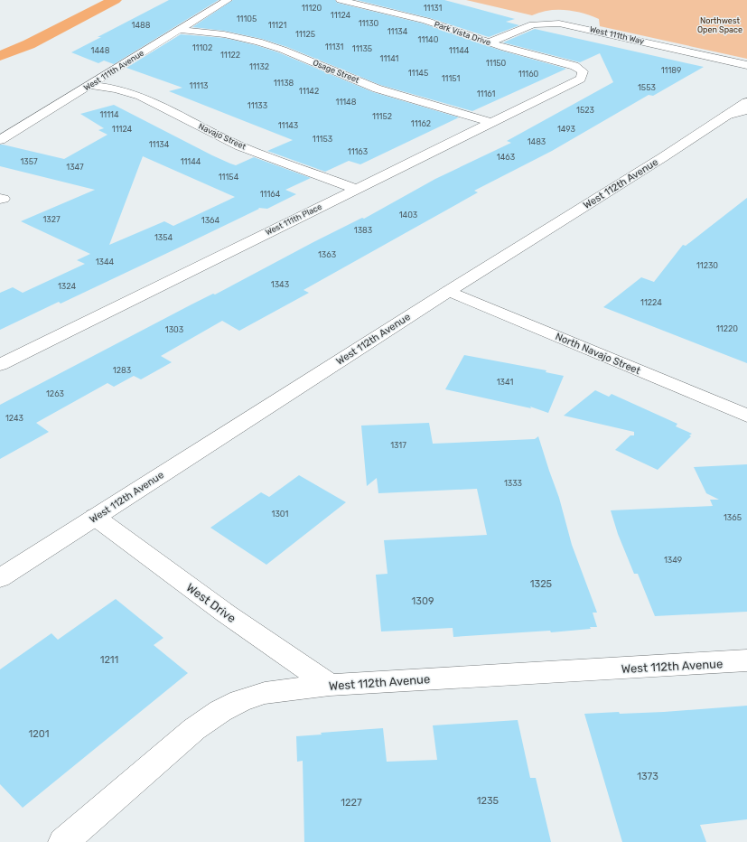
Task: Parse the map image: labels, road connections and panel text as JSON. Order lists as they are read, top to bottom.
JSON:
{
  "streets": {
    "street": [
      "Park Vista Drive",
      "West 111th Way",
      "West 111th Avenue",
      "Osage Street",
      "Navajo Street",
      "West 112th Avenue",
      "West 111th Place",
      "North Navajo Street",
      "West Drive"
    ]
  },
  "crossings": [
    ["Park Vista Drive", "West 111th Way"],
    ["Park Vista Drive", "West 111th Place"],
    ["West 111th Avenue", "Osage Street"],
    ["West 111th Avenue", "Navajo Street"],
    ["Osage Street", "West 111th Place"],
    ["Navajo Street", "West 111th Place"],
    ["West 112th Avenue", "North Navajo Street"],
    ["West 112th Avenue", "West Drive"]
  ],
  "parks": ["Northwest Open Space"],
  "house_numbers": [
    "11120",
    "11131",
    "11124",
    "11105",
    "11130",
    "1488",
    "11121",
    "11134",
    "11125",
    "11140",
    "11131",
    "11102",
    "11135",
    "1448",
    "11144",
    "11122",
    "11141",
    "11150",
    "11132",
    "11189",
    "11145",
    "11160",
    "11151",
    "11138",
    "11113",
    "1553",
    "11142",
    "11161",
    "11148",
    "11133",
    "1523",
    "11114",
    "11152",
    "11162",
    "11143",
    "11124",
    "1493",
    "11153",
    "1483",
    "11134",
    "11163",
    "1463",
    "1357",
    "11144",
    "1347",
    "11154",
    "11164",
    "1403",
    "1327",
    "1364",
    "1383",
    "1354",
    "1363",
    "1344",
    "11230",
    "1343",
    "1324",
    "11224",
    "11220",
    "1303",
    "1283",
    "1341",
    "1263",
    "1243",
    "1317",
    "1333",
    "1301",
    "1365",
    "1349",
    "1325",
    "1309",
    "1211",
    "1201",
    "1373",
    "1235",
    "1227"
  ]
}
